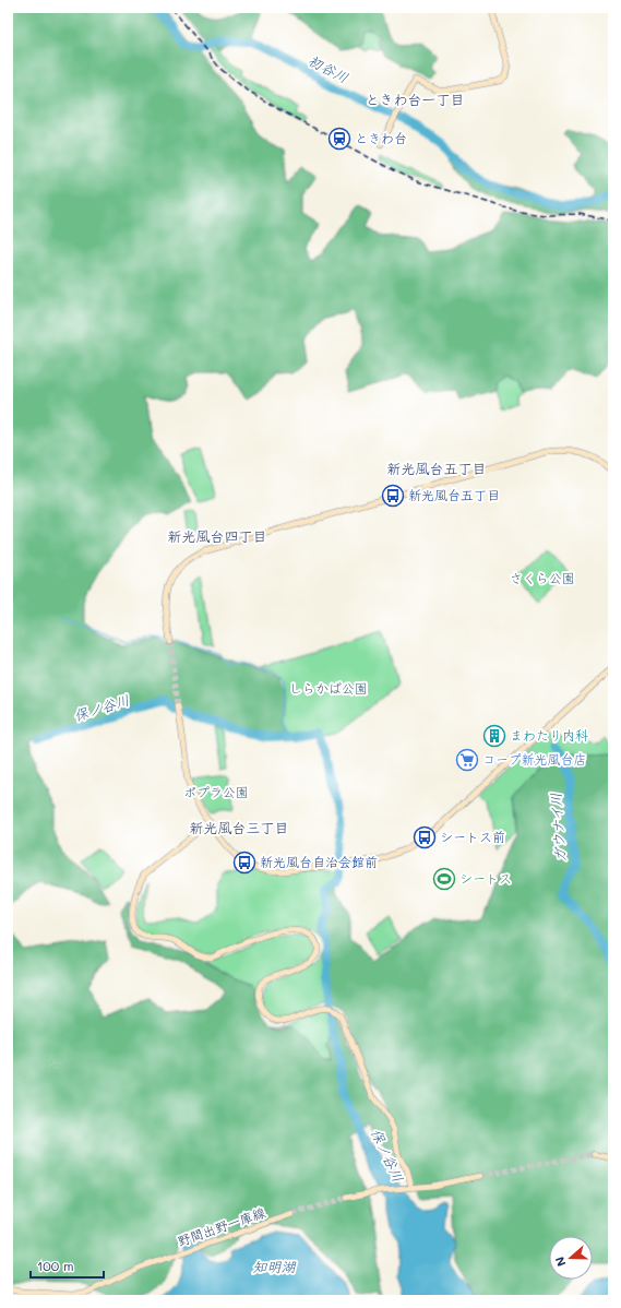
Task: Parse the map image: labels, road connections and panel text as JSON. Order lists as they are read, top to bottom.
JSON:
{
  "streets": {
    "street": ["野間出野一庫線"]
  },
  "districts": [
    "ときわ台一丁目",
    "新光風台五丁目",
    "新光風台四丁目",
    "新光風台三丁目"
  ],
  "water": [
    "初谷川",
    "保ノ谷川",
    "ガウナイ川",
    "知明湖"
  ],
  "parks": ["さくら公園", "しらかば公園", "ポプラ公園"],
  "places": {
    "station": ["ときわ台"],
    "bus stop": ["新光風台五丁目", "シートス前", "新光風台自治会館前"],
    "building": ["まわたり内科"],
    "supermarket": ["コープ新光風台店"],
    "sports": ["シートス"]
  },
  "scale_bar": "100 m",
  "north": "left"
}
